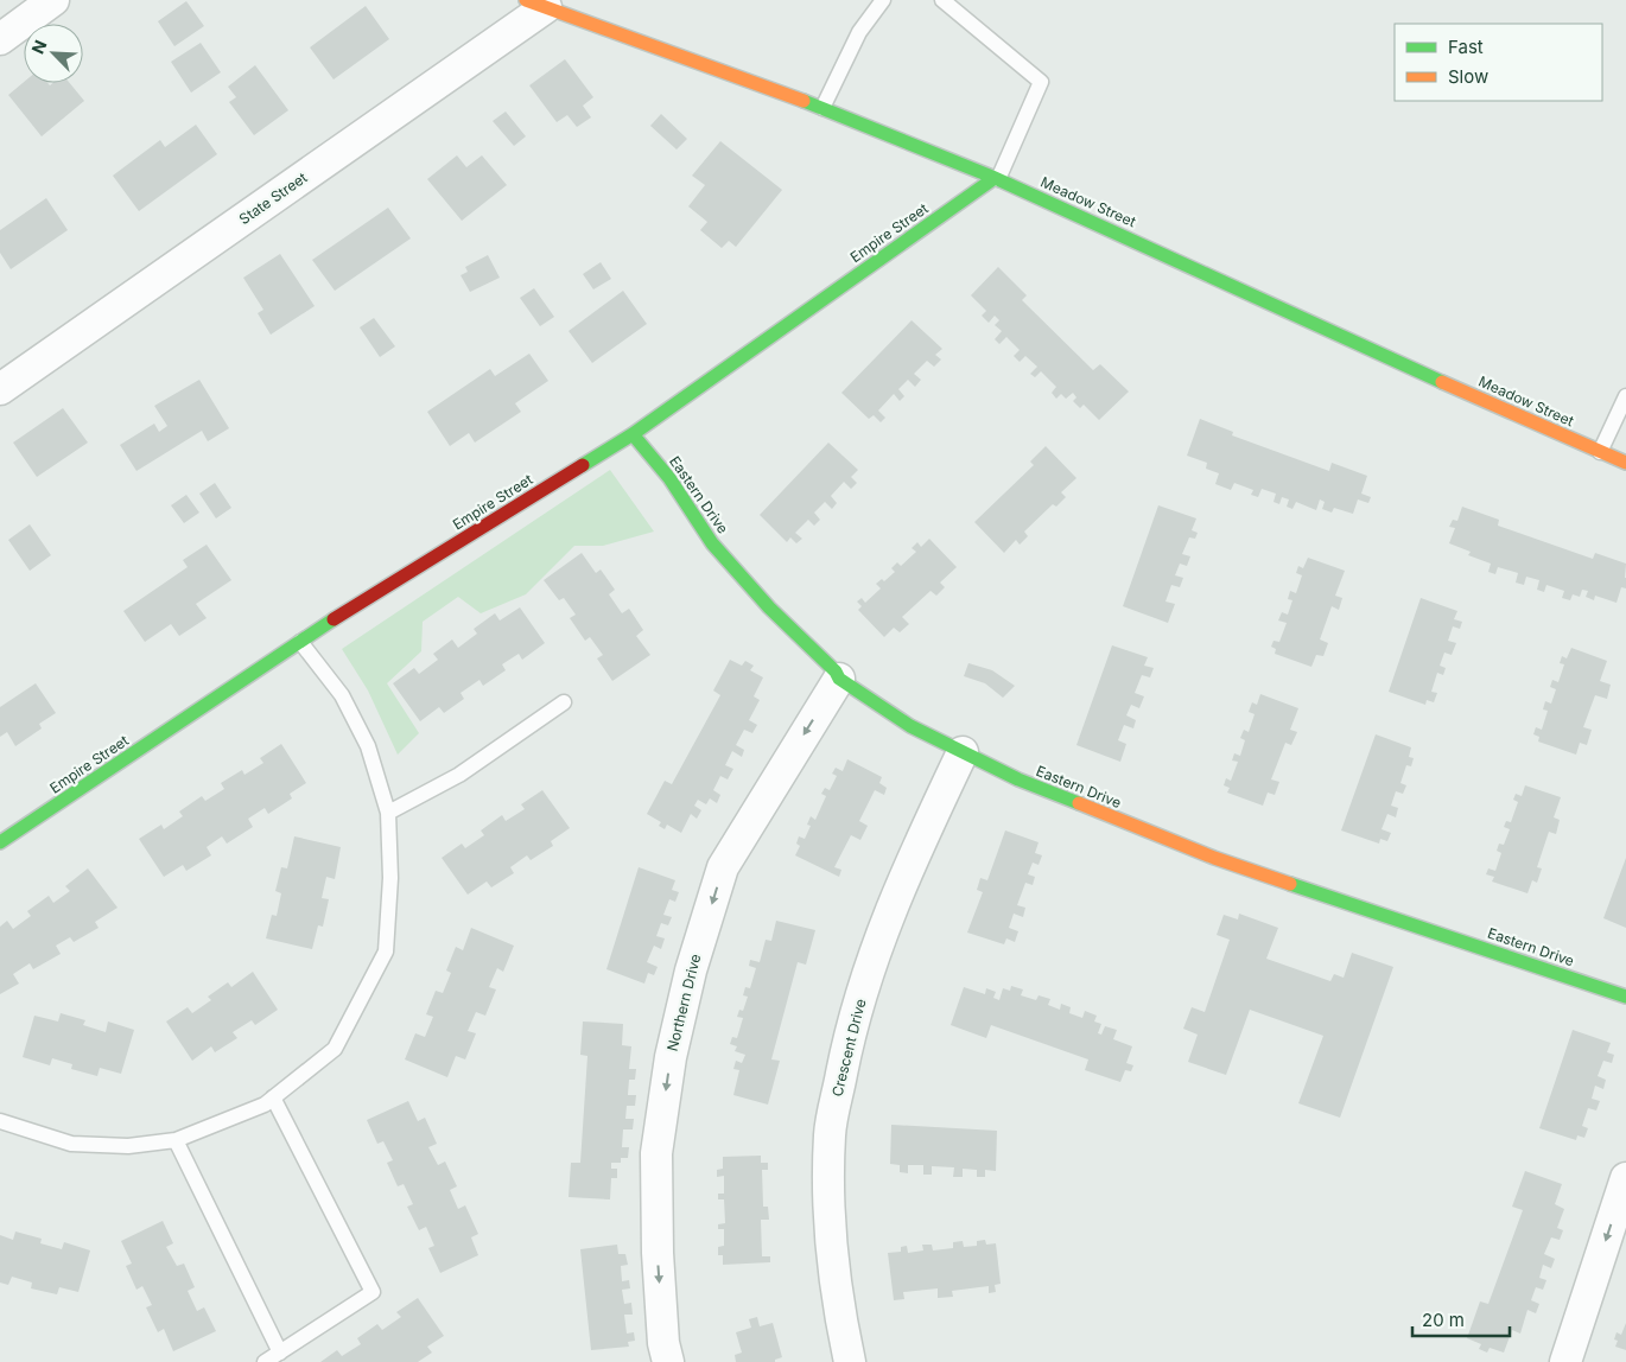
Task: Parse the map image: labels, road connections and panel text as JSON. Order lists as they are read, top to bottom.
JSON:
{
  "streets": {
    "street": [
      "State Street",
      "Meadow Street",
      "Empire Street",
      "Eastern Drive",
      "Northern Drive",
      "Crescent Drive"
    ]
  },
  "crossings": [
    ["State Street", "Meadow Street"],
    ["Meadow Street", "Empire Street"],
    ["Empire Street", "Eastern Drive"],
    ["Eastern Drive", "Northern Drive"],
    ["Eastern Drive", "Crescent Drive"]
  ],
  "one_way": ["Northern Drive"],
  "legend": ["Fast", "Slow"],
  "scale_bar": "20 m",
  "north": "top left"
}
